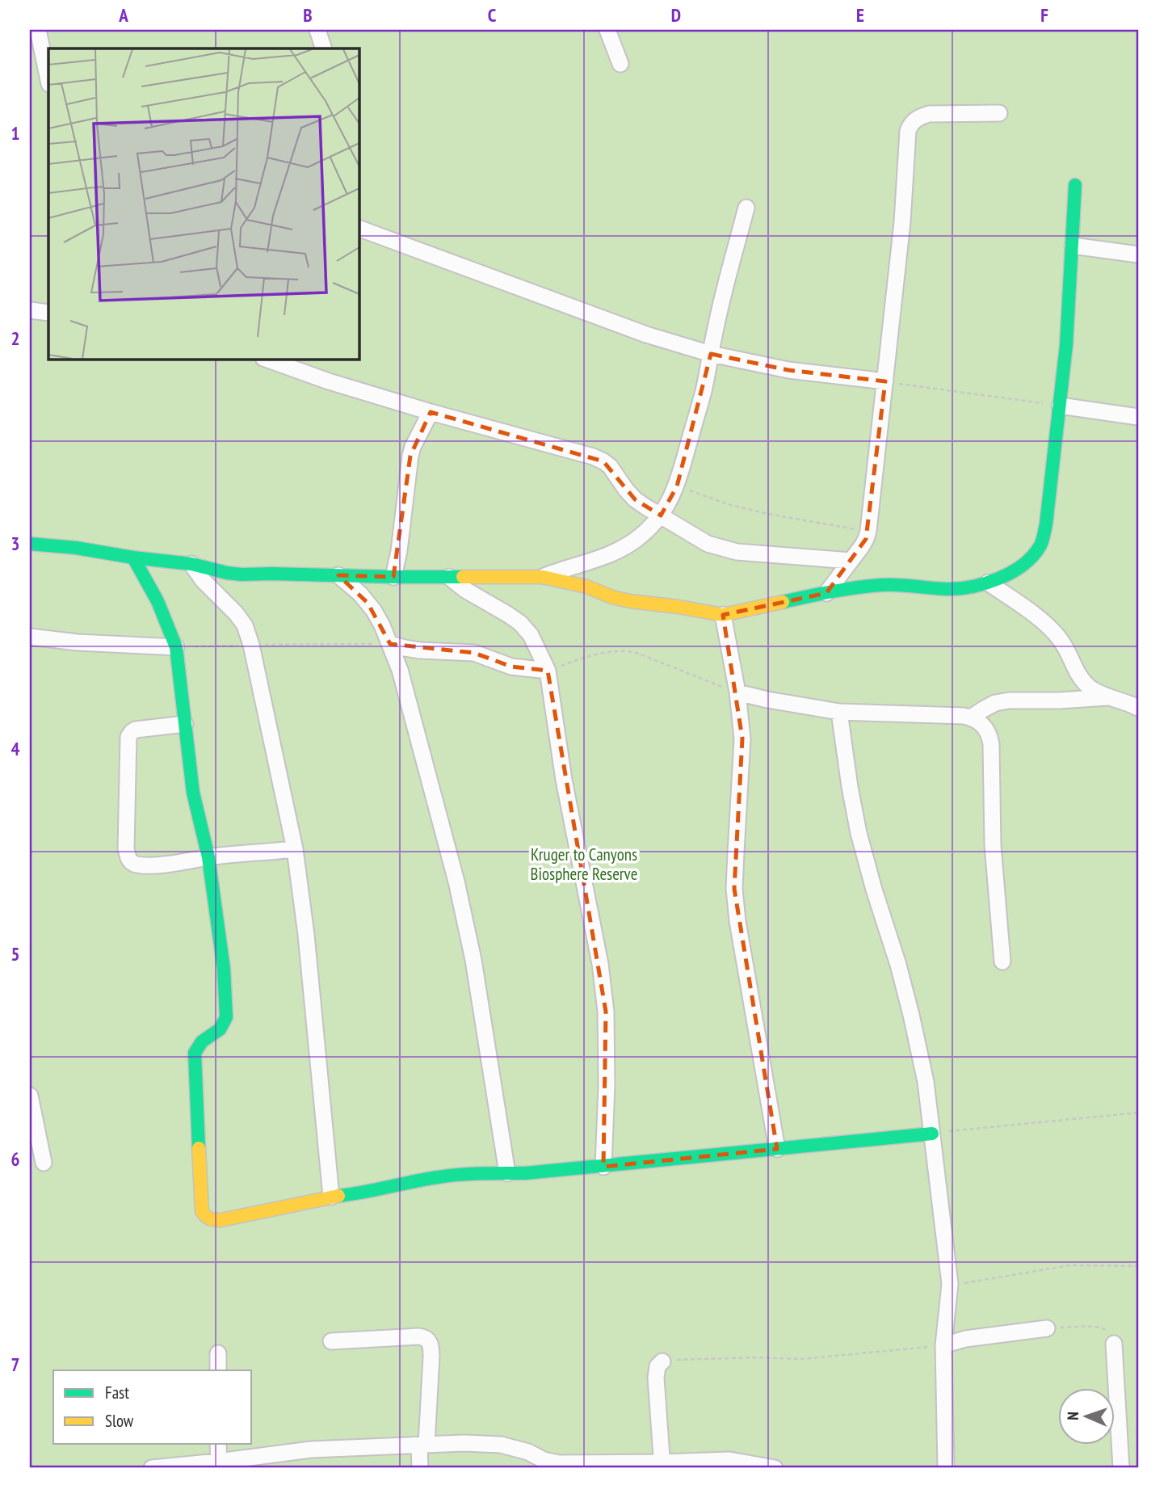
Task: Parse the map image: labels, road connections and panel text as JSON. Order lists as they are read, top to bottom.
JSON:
{
  "parks": ["Kruger to Canyons Biosphere Reserve"],
  "legend": ["Fast", "Slow"],
  "north": "left",
  "grid": {
    "columns": [
      "A",
      "B",
      "C",
      "D",
      "E",
      "F"
    ],
    "rows": [
      "1",
      "2",
      "3",
      "4",
      "5",
      "6",
      "7"
    ]
  }
}
